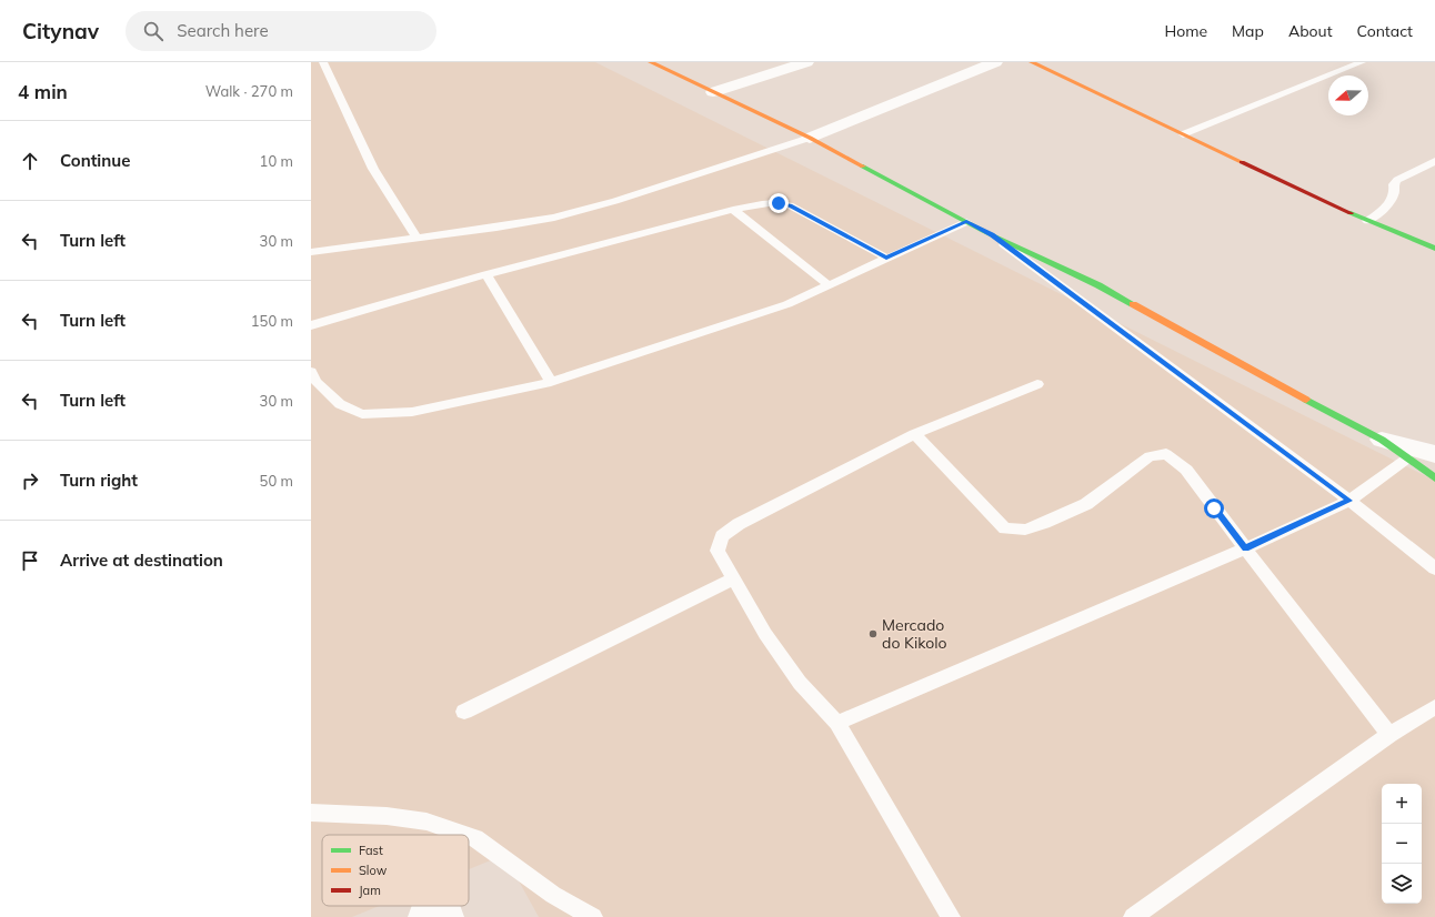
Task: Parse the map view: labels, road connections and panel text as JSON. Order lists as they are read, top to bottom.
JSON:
{
  "places": ["Mercado do Kikolo"],
  "legend": ["Fast", "Slow", "Jam"],
  "north": "left",
  "page": {
    "header": "Citynav",
    "search": "Search here",
    "nav": [
      "Home",
      "Map",
      "About",
      "Contact"
    ],
    "heading": ["4 min", "Walk · 270 m"],
    "list": [
      ["Continue", "10 m"],
      ["Turn left", "30 m"],
      ["Turn left", "150 m"],
      ["Turn left", "30 m"],
      ["Turn right", "50 m"],
      "Arrive at destination"
    ],
    "map_buttons": ["+", "−"]
  }
}
